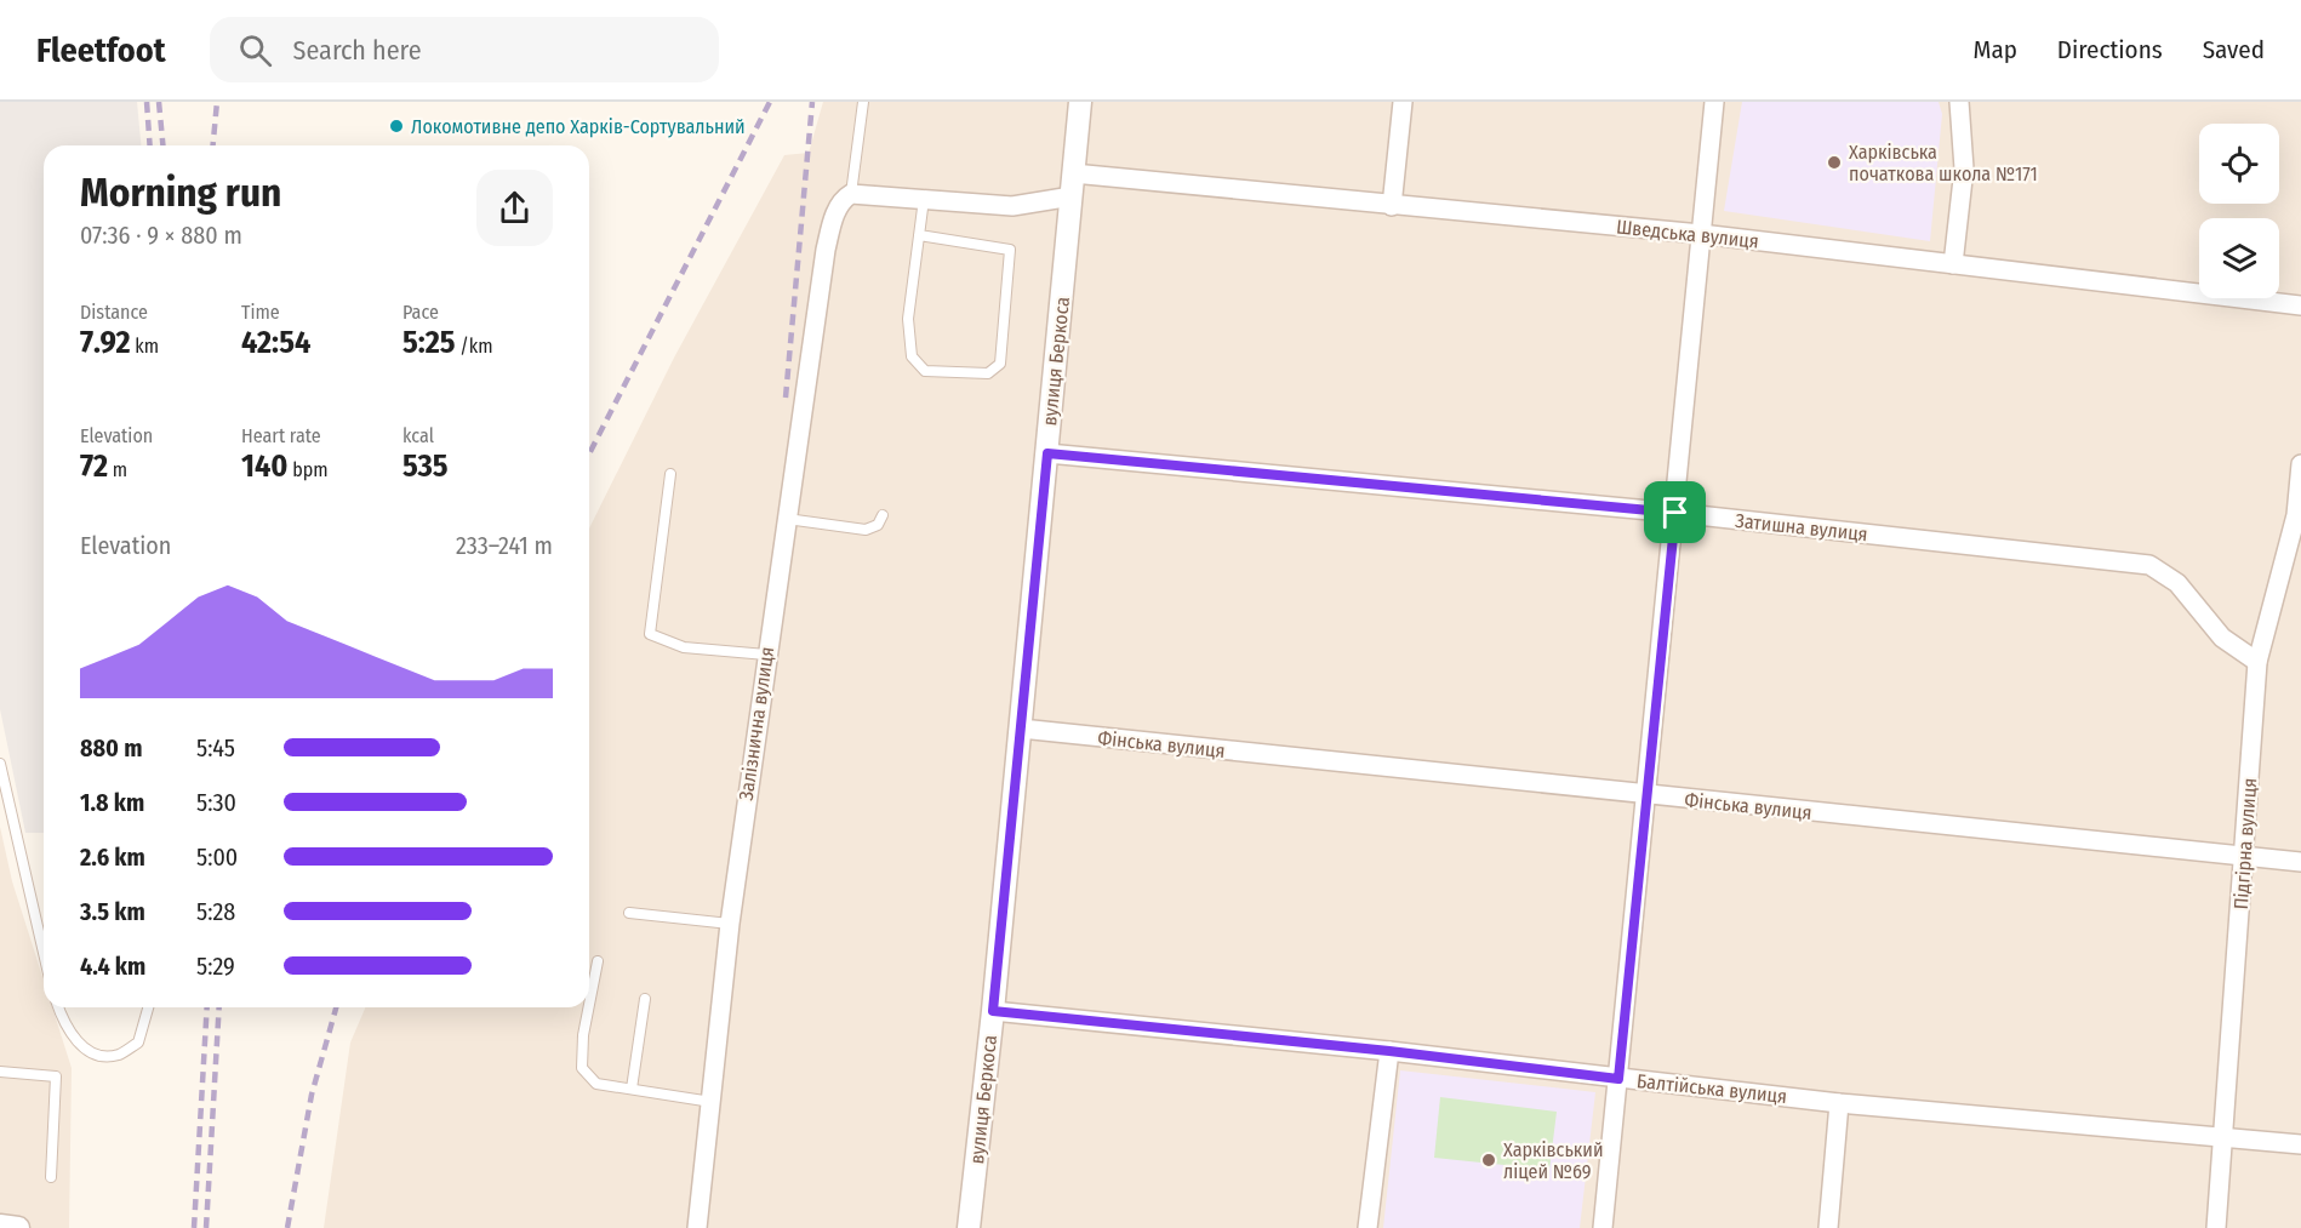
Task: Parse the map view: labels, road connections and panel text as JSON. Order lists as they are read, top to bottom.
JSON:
{
  "streets": {
    "street": [
      "Шведська вулиця",
      "вулиця Беркоса",
      "Затишна вулиця",
      "Залізнична вулиця",
      "Фінська вулиця",
      "Підгірна вулиця",
      "Балтійська вулиця"
    ]
  },
  "crossings": [
    ["Шведська вулиця", "вулиця Беркоса"],
    ["вулиця Беркоса", "Затишна вулиця"],
    ["вулиця Беркоса", "Фінська вулиця"],
    ["вулиця Беркоса", "Балтійська вулиця"],
    ["Затишна вулиця", "Підгірна вулиця"],
    ["Фінська вулиця", "Підгірна вулиця"],
    ["Підгірна вулиця", "Балтійська вулиця"]
  ],
  "places": ["Локомотивне депо Харків-Сортувальний", "Харківська початкова школа №171", "Харківський ліцей №69"],
  "page": {
    "header": "Fleetfoot",
    "search": "Search here",
    "nav": ["Map", "Directions", "Saved"],
    "heading": ["Morning run", "07:36 · 9 × 880 m"],
    "stats": [
      ["Distance", "7.92 km"],
      ["Time", "42:54"],
      ["Pace", "5:25 /km"],
      ["Elevation", "72 m"],
      ["Heart rate", "140 bpm"],
      ["kcal", "535"]
    ],
    "chart": ["Elevation", "233–241 m"],
    "list": [
      {
        "name": "880 m",
        "note": "5:45"
      },
      {
        "name": "1.8 km",
        "note": "5:30"
      },
      {
        "name": "2.6 km",
        "note": "5:00"
      },
      {
        "name": "3.5 km",
        "note": "5:28"
      },
      {
        "name": "4.4 km",
        "note": "5:29"
      }
    ]
  }
}
